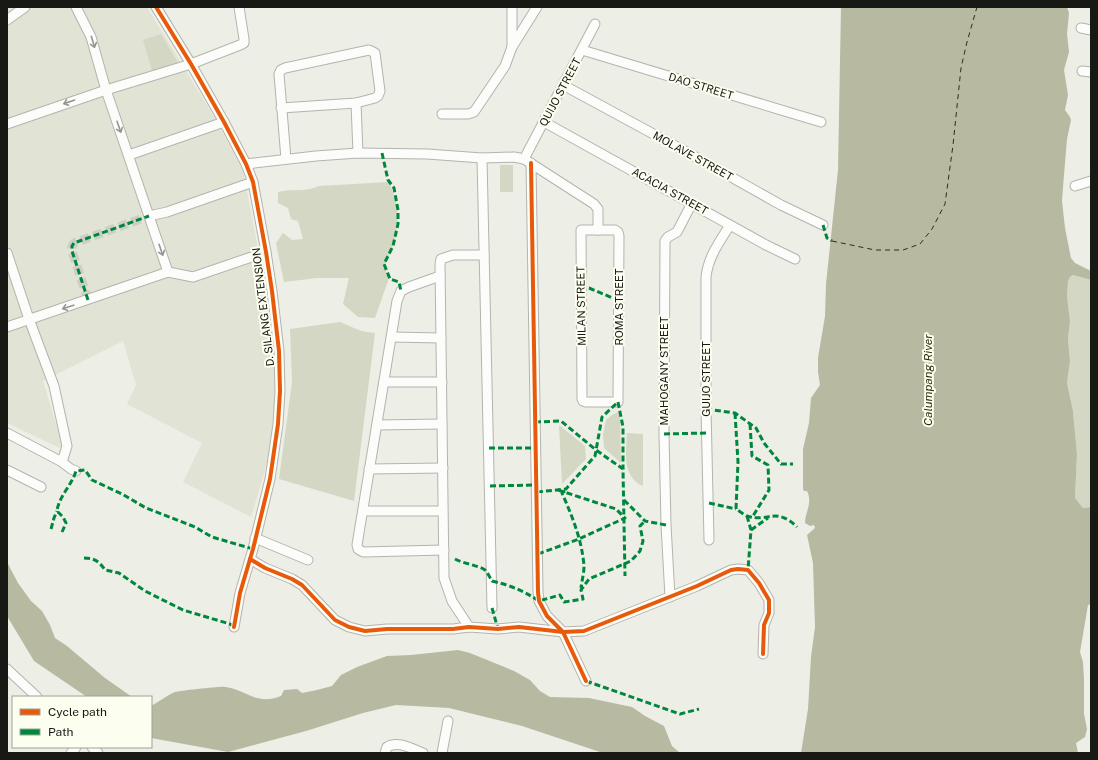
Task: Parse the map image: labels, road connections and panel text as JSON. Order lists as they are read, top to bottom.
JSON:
{
  "streets": {
    "street": [
      "DAO STREET",
      "QUIJO STREET",
      "MOLAVE STREET",
      "ACACIA STREET",
      "MILAN STREET",
      "D. SILANG EXTENSION",
      "ROMA STREET",
      "MAHOGANY STREET",
      "GUIJO STREET"
    ]
  },
  "crossings": [
    ["DAO STREET", "QUIJO STREET"],
    ["QUIJO STREET", "MOLAVE STREET"],
    ["QUIJO STREET", "ACACIA STREET"],
    ["ACACIA STREET", "MAHOGANY STREET"],
    ["ACACIA STREET", "GUIJO STREET"],
    ["MILAN STREET", "ROMA STREET"]
  ],
  "water": ["Calumpang River"],
  "legend": ["Cycle path", "Path"]
}
